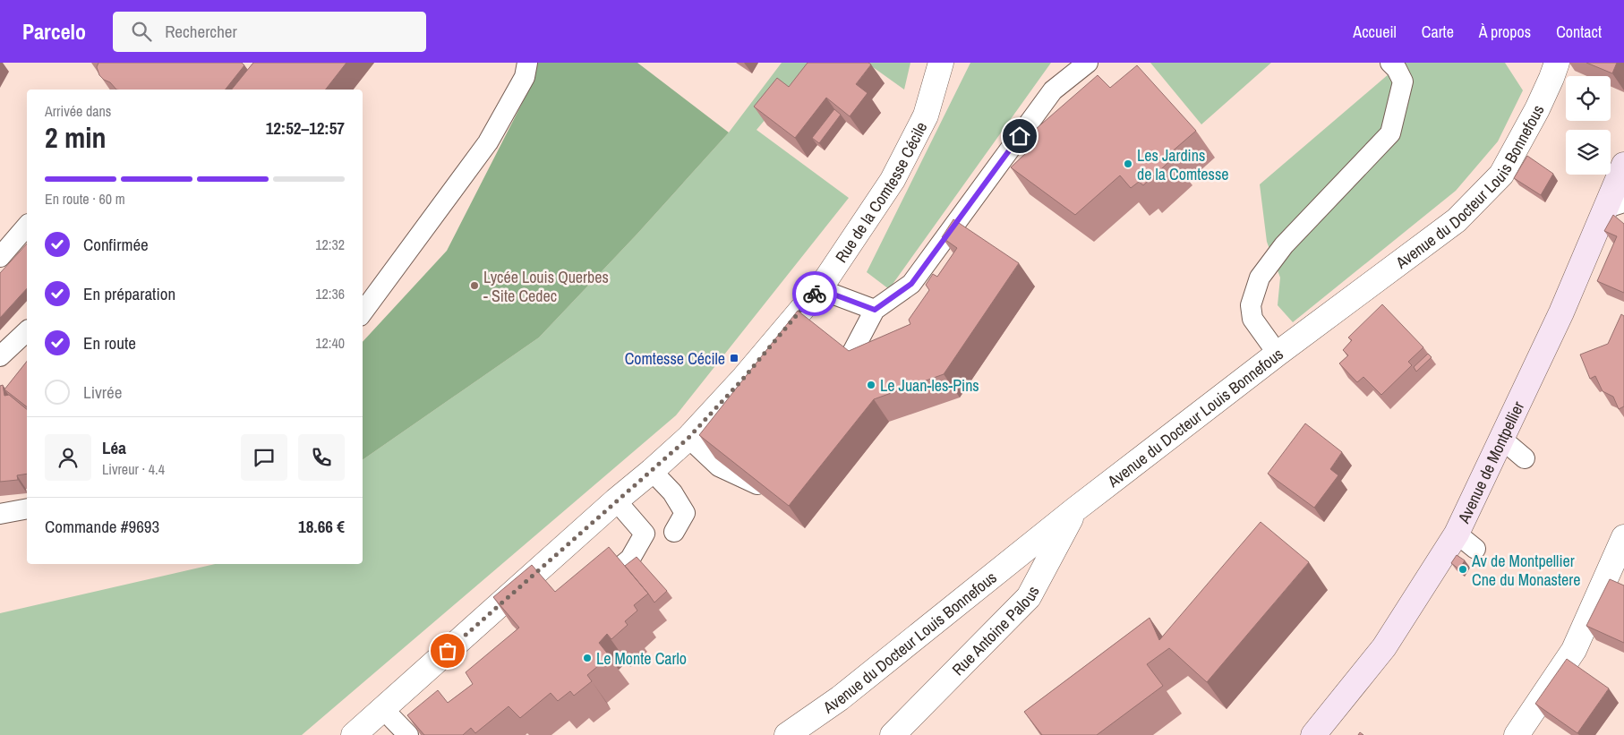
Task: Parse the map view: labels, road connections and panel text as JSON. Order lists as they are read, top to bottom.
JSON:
{
  "streets": {
    "main road": ["Avenue de Montpellier"],
    "street": ["Avenue du Docteur Louis Bonnefous", "Rue de la Comtesse Cécile", "Rue Antoine Palous"]
  },
  "crossings": [
    ["Avenue du Docteur Louis Bonnefous", "Rue Antoine Palous"]
  ],
  "places": {
    "other": [
      "Les Jardins de la Comtesse",
      "Lycée Louis Querbes - Site Cedec",
      "Le Juan-les-Pins",
      "Av de Montpellier Cne du Monastere",
      "Le Monte Carlo"
    ],
    "transit": ["Comtesse Cécile"]
  },
  "page": {
    "header": "Parcelo",
    "search": "Rechercher",
    "nav": [
      "Accueil",
      "Carte",
      "À propos",
      "Contact"
    ],
    "heading": ["2 min", "Arrivée dans", "12:52–12:57"],
    "panel": [
      "Léa",
      "Livreur · 4.4",
      "Commande #9693",
      "18.66 €"
    ],
    "bar": "En route · 60 m",
    "list": [
      ["Confirmée", "12:32"],
      ["En préparation", "12:36"],
      ["En route", "12:40"],
      "Livrée"
    ]
  }
}
